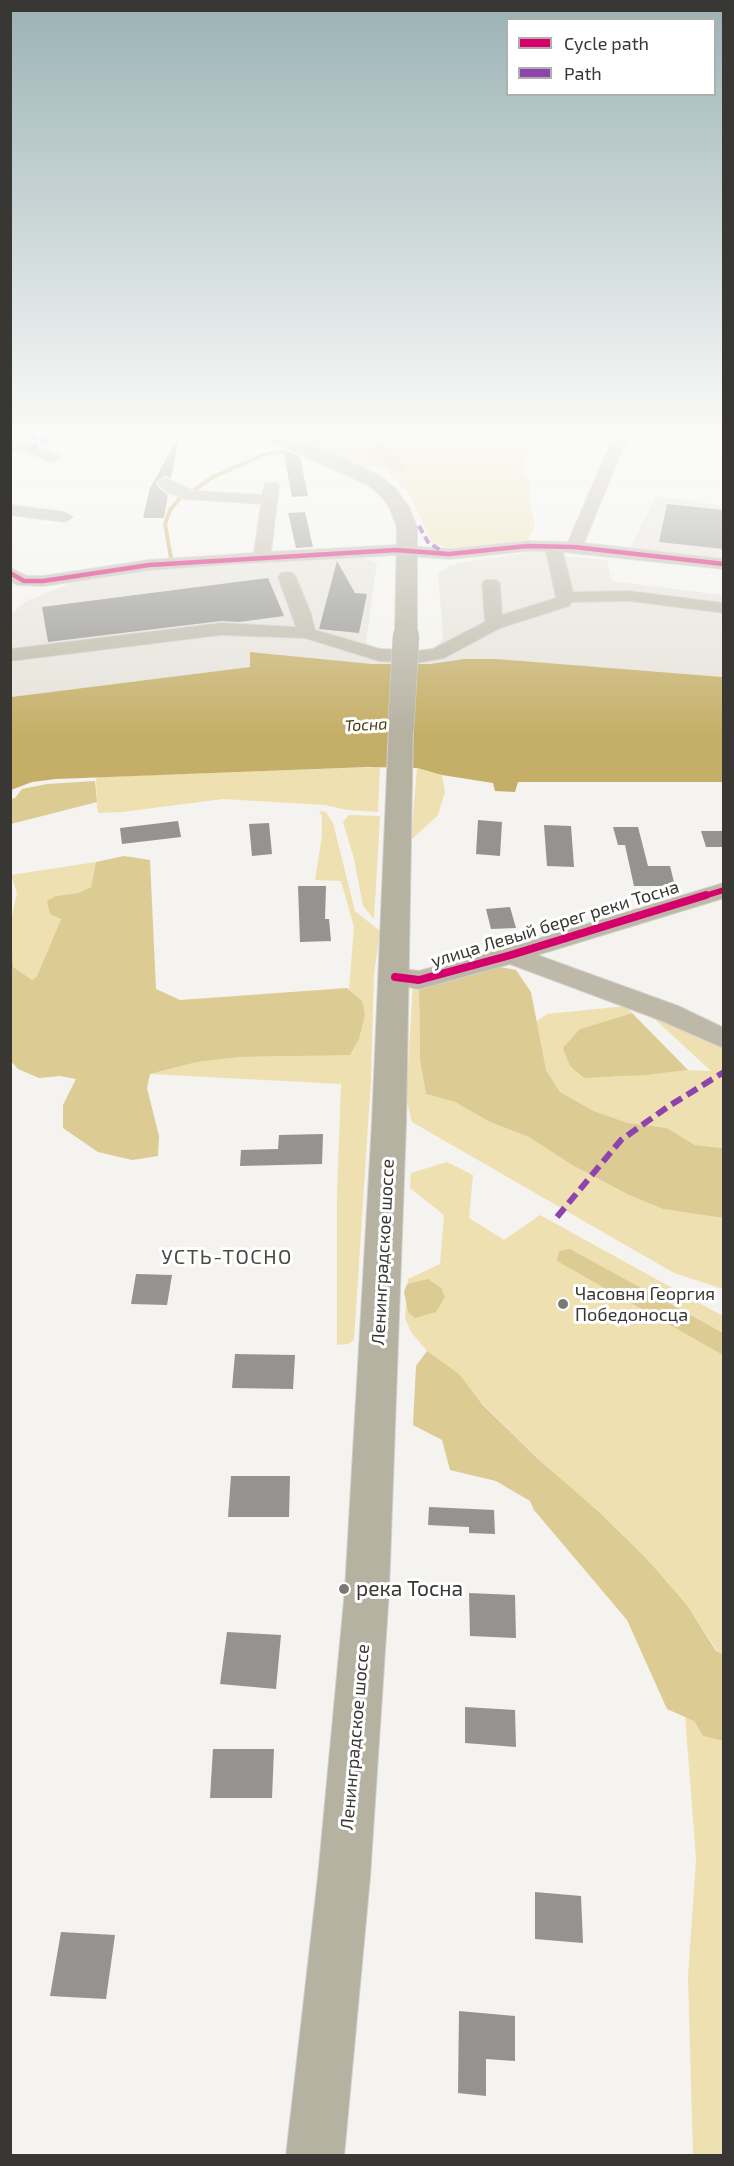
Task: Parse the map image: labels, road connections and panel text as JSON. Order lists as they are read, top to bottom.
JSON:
{
  "streets": {
    "main road": ["Ленинградское шоссе"],
    "street": ["улица Левый берег реки Тосна"]
  },
  "crossings": [
    ["улица Левый берег реки Тосна", "Ленинградское шоссе"]
  ],
  "districts": ["УСТЬ-ТОСНО"],
  "water": ["Тосна"],
  "places": ["Часовня Георгия Победоносца", "река Тосна"],
  "legend": ["Cycle path", "Path"]
}
